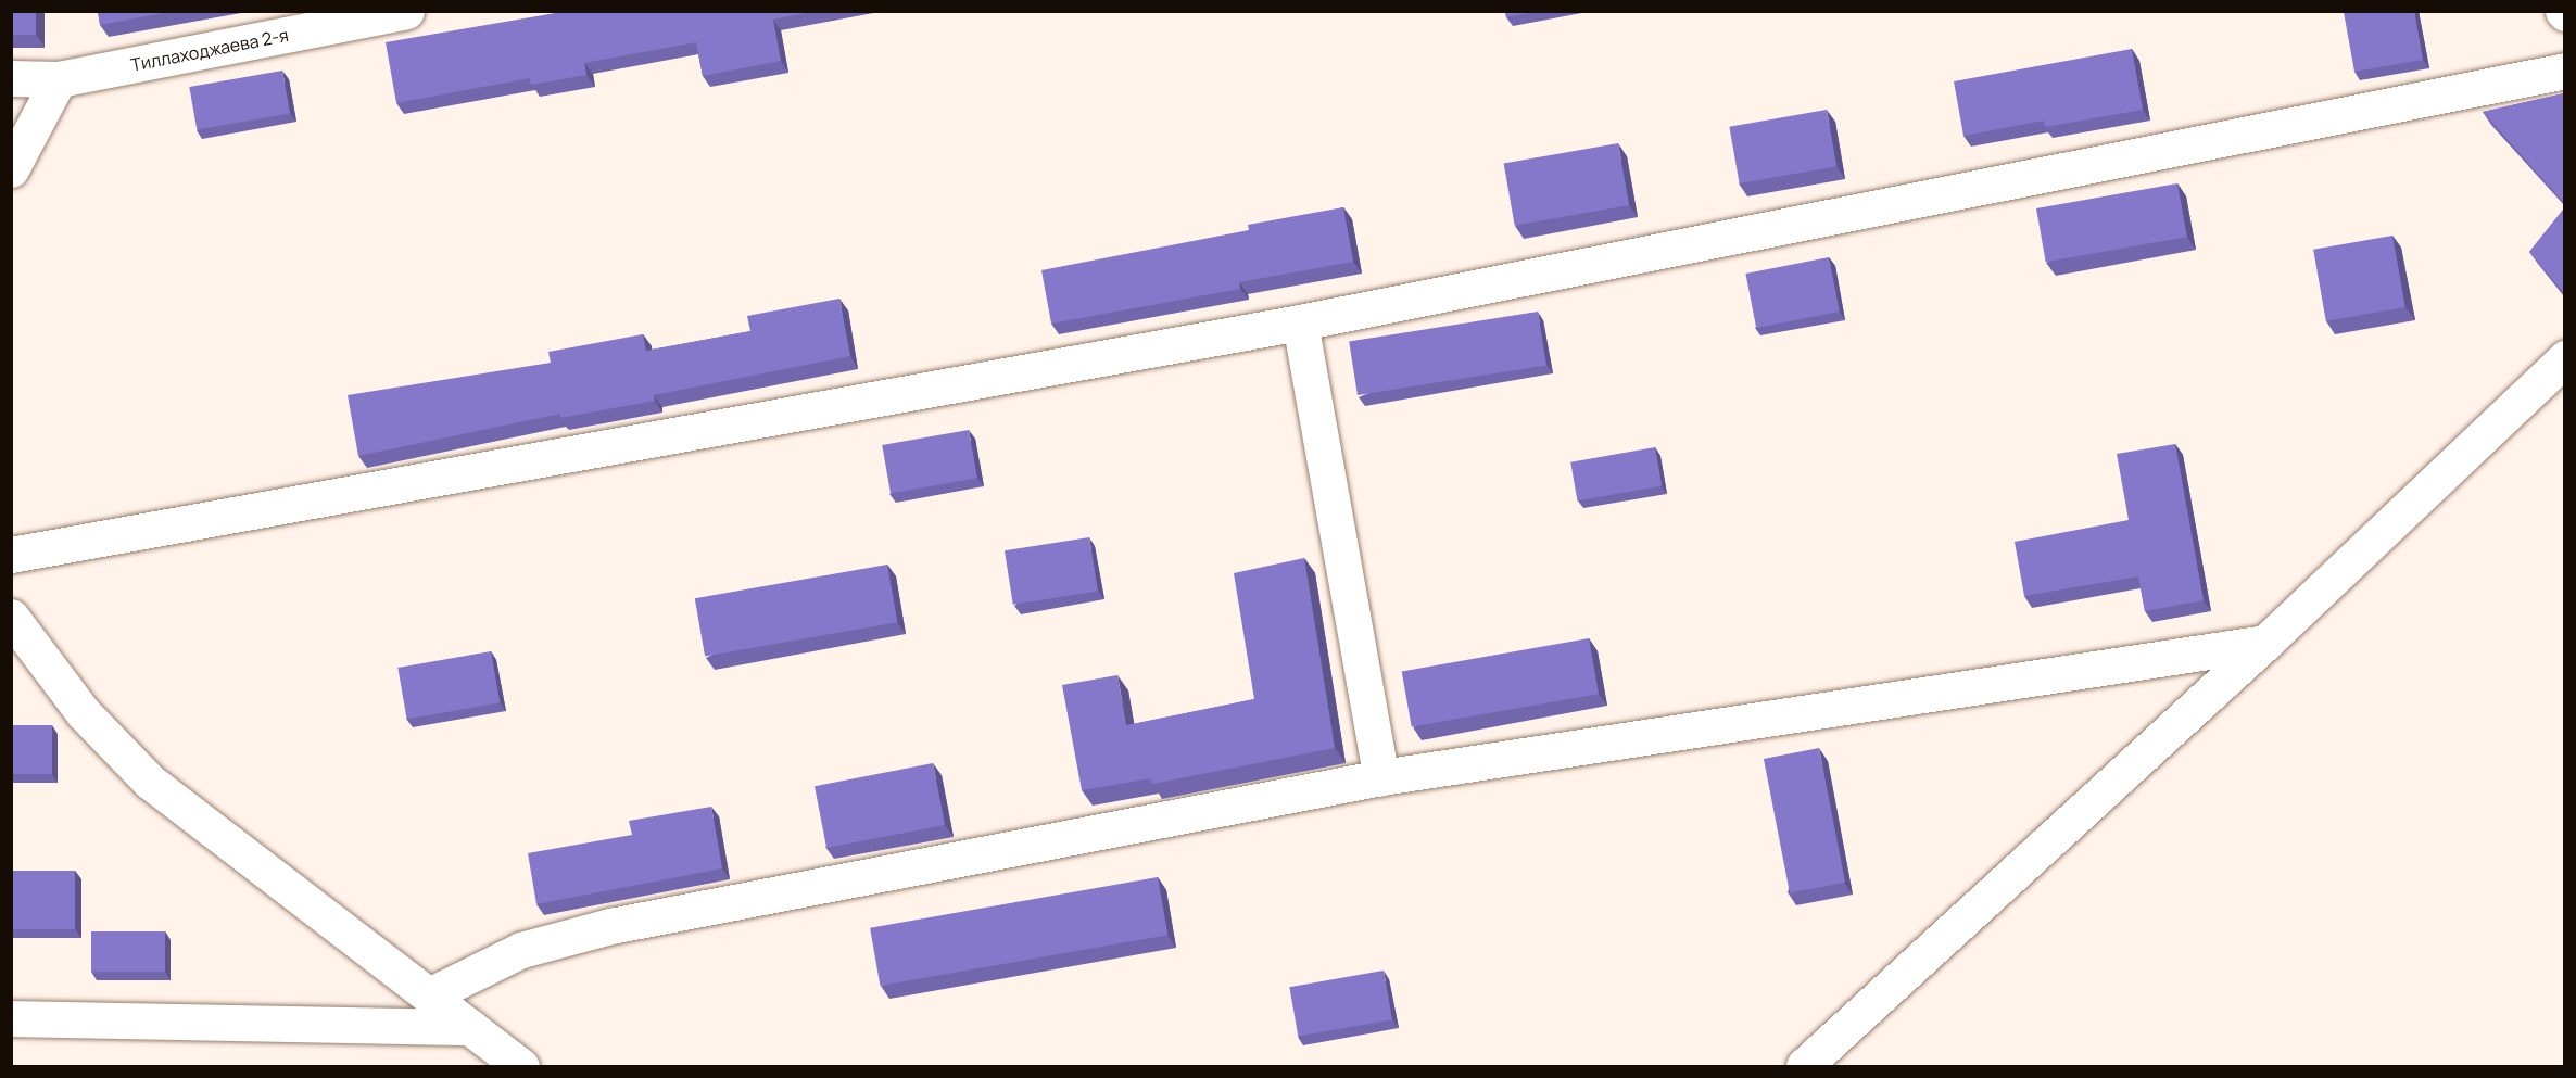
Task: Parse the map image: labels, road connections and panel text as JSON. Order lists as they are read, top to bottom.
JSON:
{
  "streets": {
    "street": ["Тиллаходжаева 2-я"]
  }
}
